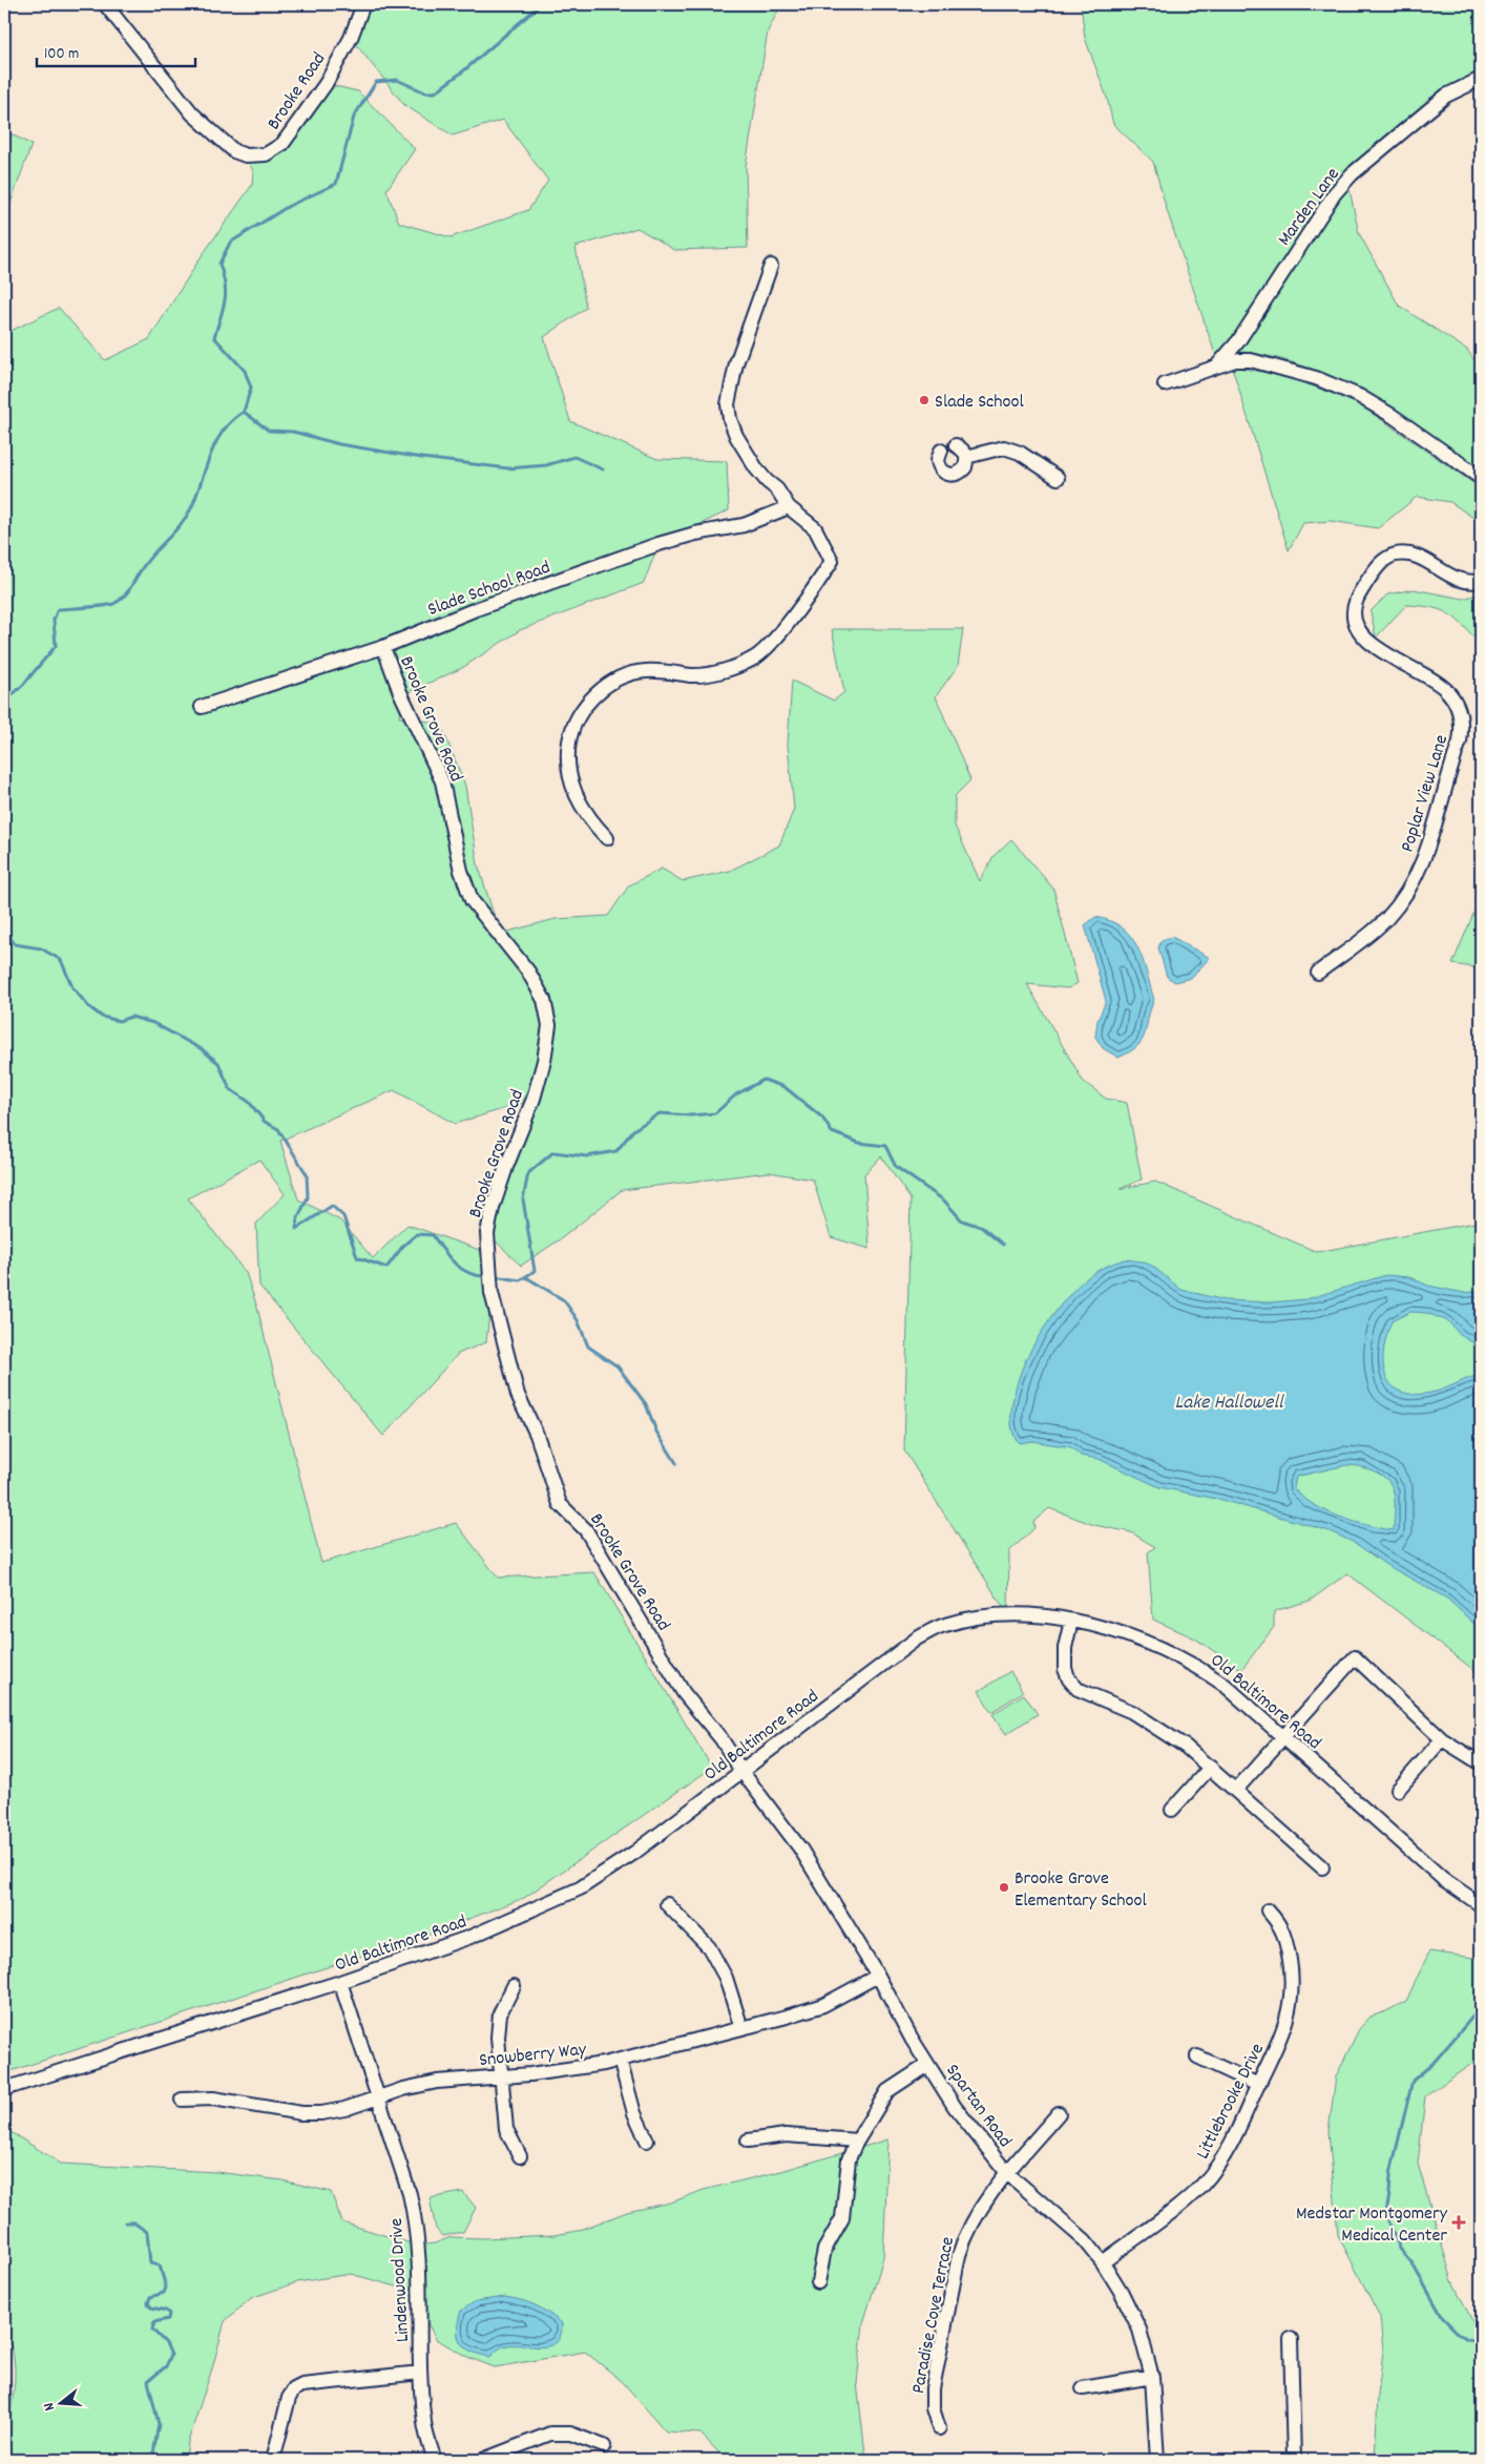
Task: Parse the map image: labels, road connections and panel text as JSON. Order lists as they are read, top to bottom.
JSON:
{
  "streets": {
    "street": [
      "Brooke Road",
      "Marden Lane",
      "Slade School Road",
      "Brooke Grove Road",
      "Poplar View Lane",
      "Old Baltimore Road",
      "Snowberry Way",
      "Littlebrooke Drive",
      "Spartan Road",
      "Lindenwood Drive",
      "Paradise Cove Terrace"
    ]
  },
  "crossings": [
    ["Slade School Road", "Brooke Grove Road"],
    ["Brooke Grove Road", "Old Baltimore Road"],
    ["Brooke Grove Road", "Spartan Road"],
    ["Old Baltimore Road", "Spartan Road"],
    ["Old Baltimore Road", "Lindenwood Drive"],
    ["Snowberry Way", "Spartan Road"],
    ["Snowberry Way", "Lindenwood Drive"],
    ["Littlebrooke Drive", "Spartan Road"],
    ["Spartan Road", "Paradise Cove Terrace"]
  ],
  "water": ["Lake Hallowell"],
  "places": {
    "other": ["Slade School", "Brooke Grove Elementary School"],
    "health": ["Medstar Montgomery Medical Center"]
  },
  "scale_bar": "100 m",
  "north": "left"
}
